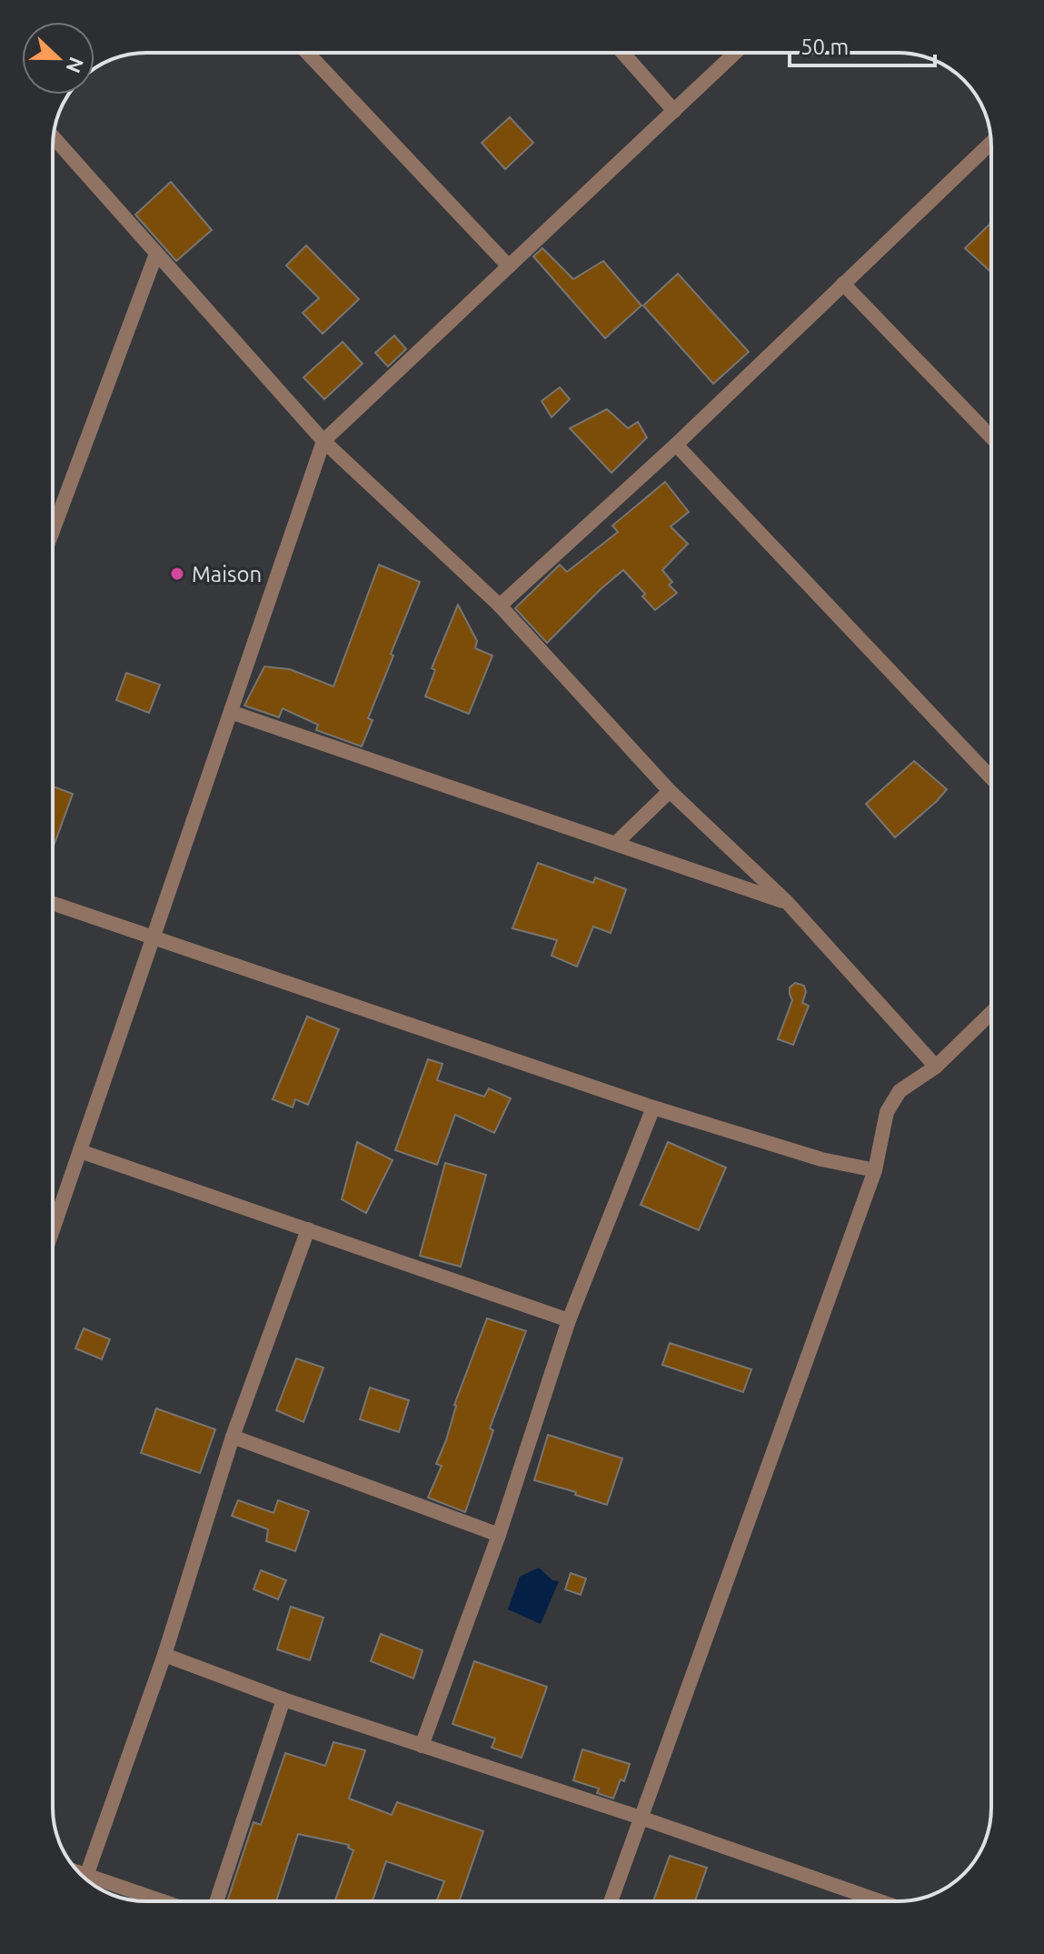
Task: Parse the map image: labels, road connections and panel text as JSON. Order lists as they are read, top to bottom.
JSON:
{
  "places": ["Maison"],
  "scale_bar": "50 m",
  "north": "right"
}
